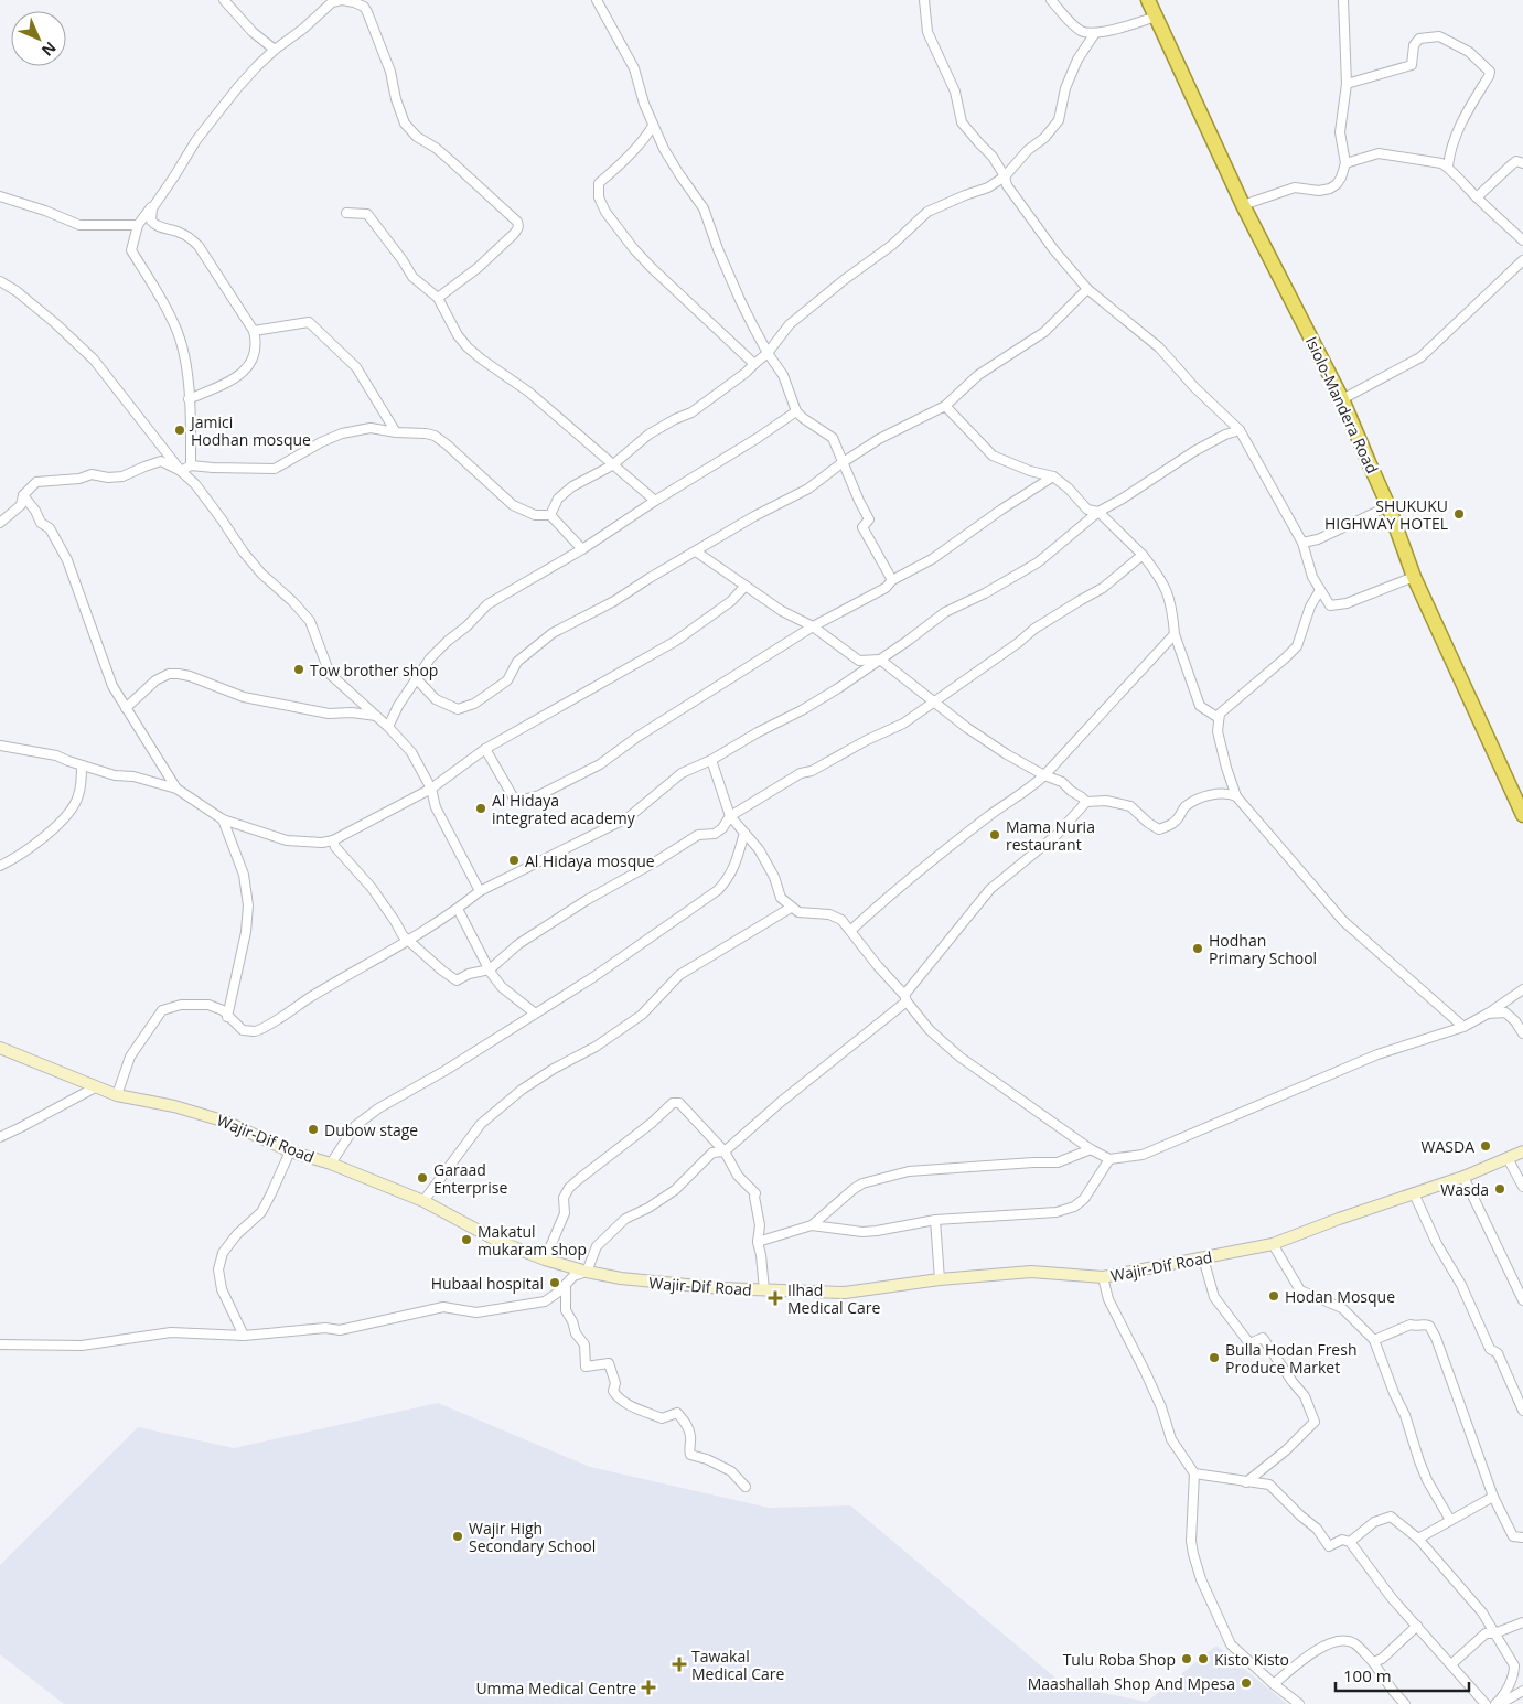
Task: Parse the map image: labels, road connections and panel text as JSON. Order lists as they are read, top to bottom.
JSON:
{
  "streets": {
    "highway": ["Isiolo-Mandera Road"],
    "main road": ["Wajir-Dif Road"]
  },
  "places": {
    "other": [
      "Jamici Hodhan mosque",
      "SHUKUKU HIGHWAY HOTEL",
      "Tow brother shop",
      "Al Hidaya integrated academy",
      "Mama Nuria restaurant",
      "Al Hidaya mosque",
      "Hodhan Primary School",
      "Dubow stage",
      "WASDA",
      "Garaad Enterprise",
      "Wasda",
      "Makatul mukaram shop",
      "Hubaal hospital",
      "Hodan Mosque",
      "Bulla Hodan Fresh Produce Market",
      "Wajir High Secondary School",
      "Tulu Roba Shop",
      "Kisto Kisto",
      "Maashallah Shop And Mpesa"
    ],
    "health": ["Ilhad Medical Care", "Tawakal Medical Care", "Umma Medical Centre"]
  },
  "scale_bar": "100 m",
  "north": "bottom right"
}
